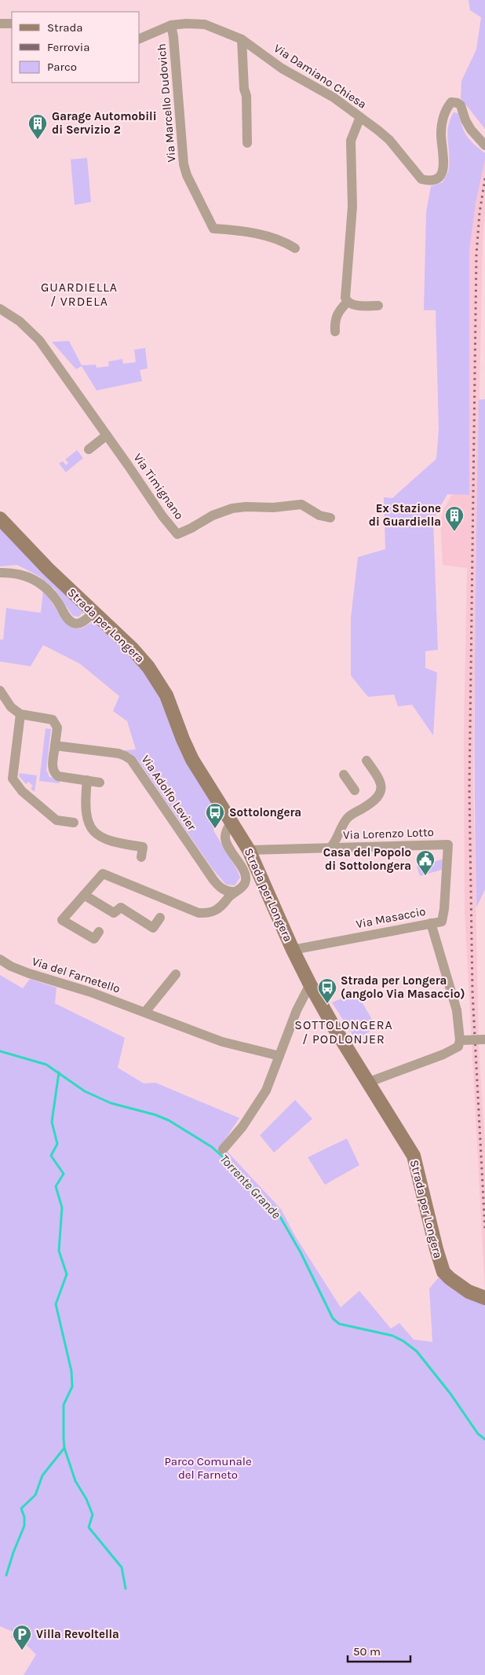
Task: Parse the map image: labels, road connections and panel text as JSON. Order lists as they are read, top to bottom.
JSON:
{
  "streets": {
    "street": [
      "Via Damiano Chiesa",
      "Via Marcello Dudovich",
      "Via Timignano",
      "Strada per Longera",
      "Via Adolfo Levier",
      "Via Lorenzo Lotto",
      "Via Masaccio",
      "Via del Farnetello"
    ]
  },
  "crossings": [
    ["Via Damiano Chiesa", "Via Marcello Dudovich"],
    ["Strada per Longera", "Via Lorenzo Lotto"],
    ["Strada per Longera", "Via Masaccio"],
    ["Via Lorenzo Lotto", "Via Masaccio"]
  ],
  "districts": ["GUARDIELLA / VRDELA", "SOTTOLONGERA / PODLONJER"],
  "water": ["Torrente Grande"],
  "parks": ["Parco Comunale del Farneto"],
  "places": {
    "building": ["Garage Automobili di Servizio 2", "Ex Stazione di Guardiella"],
    "bus stop": ["Sottolongera", "Strada per Longera (angolo Via Masaccio)"],
    "public building": ["Casa del Popolo di Sottolongera"],
    "parking": ["Villa Revoltella"]
  },
  "legend": ["Strada", "Ferrovia", "Parco"],
  "scale_bar": "50 m"
}
